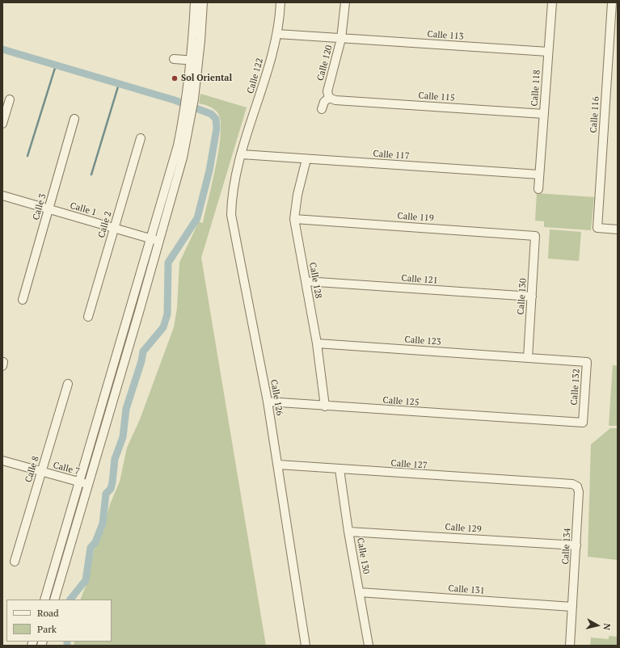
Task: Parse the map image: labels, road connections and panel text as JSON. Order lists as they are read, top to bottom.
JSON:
{
  "streets": {
    "street": [
      "Calle 113",
      "Calle 120",
      "Calle 122",
      "Calle 118",
      "Calle 115",
      "Calle 116",
      "Calle 117",
      "Calle 3",
      "Calle 1",
      "Calle 119",
      "Calle 2",
      "Calle 121",
      "Calle 128",
      "Calle 130",
      "Calle 123",
      "Calle 132",
      "Calle 126",
      "Calle 125",
      "Calle 127",
      "Calle 7",
      "Calle 8",
      "Calle 129",
      "Calle 134",
      "Calle 131"
    ]
  },
  "crossings": [
    ["Calle 113", "Calle 120"],
    ["Calle 113", "Calle 122"],
    ["Calle 113", "Calle 118"],
    ["Calle 120", "Calle 115"],
    ["Calle 122", "Calle 117"],
    ["Calle 122", "Calle 126"],
    ["Calle 118", "Calle 115"],
    ["Calle 118", "Calle 117"],
    ["Calle 117", "Calle 128"],
    ["Calle 117", "Calle 126"],
    ["Calle 3", "Calle 1"],
    ["Calle 1", "Calle 2"],
    ["Calle 119", "Calle 128"],
    ["Calle 119", "Calle 130"],
    ["Calle 121", "Calle 128"],
    ["Calle 121", "Calle 130"],
    ["Calle 128", "Calle 123"],
    ["Calle 128", "Calle 125"],
    ["Calle 130", "Calle 123"],
    ["Calle 130", "Calle 132"],
    ["Calle 130", "Calle 127"],
    ["Calle 130", "Calle 129"],
    ["Calle 130", "Calle 131"],
    ["Calle 123", "Calle 132"],
    ["Calle 132", "Calle 125"],
    ["Calle 126", "Calle 125"],
    ["Calle 126", "Calle 127"],
    ["Calle 127", "Calle 134"],
    ["Calle 7", "Calle 8"],
    ["Calle 129", "Calle 134"],
    ["Calle 134", "Calle 131"]
  ],
  "places": ["Sol Oriental"],
  "legend": ["Road", "Park"],
  "north": "right"
}
